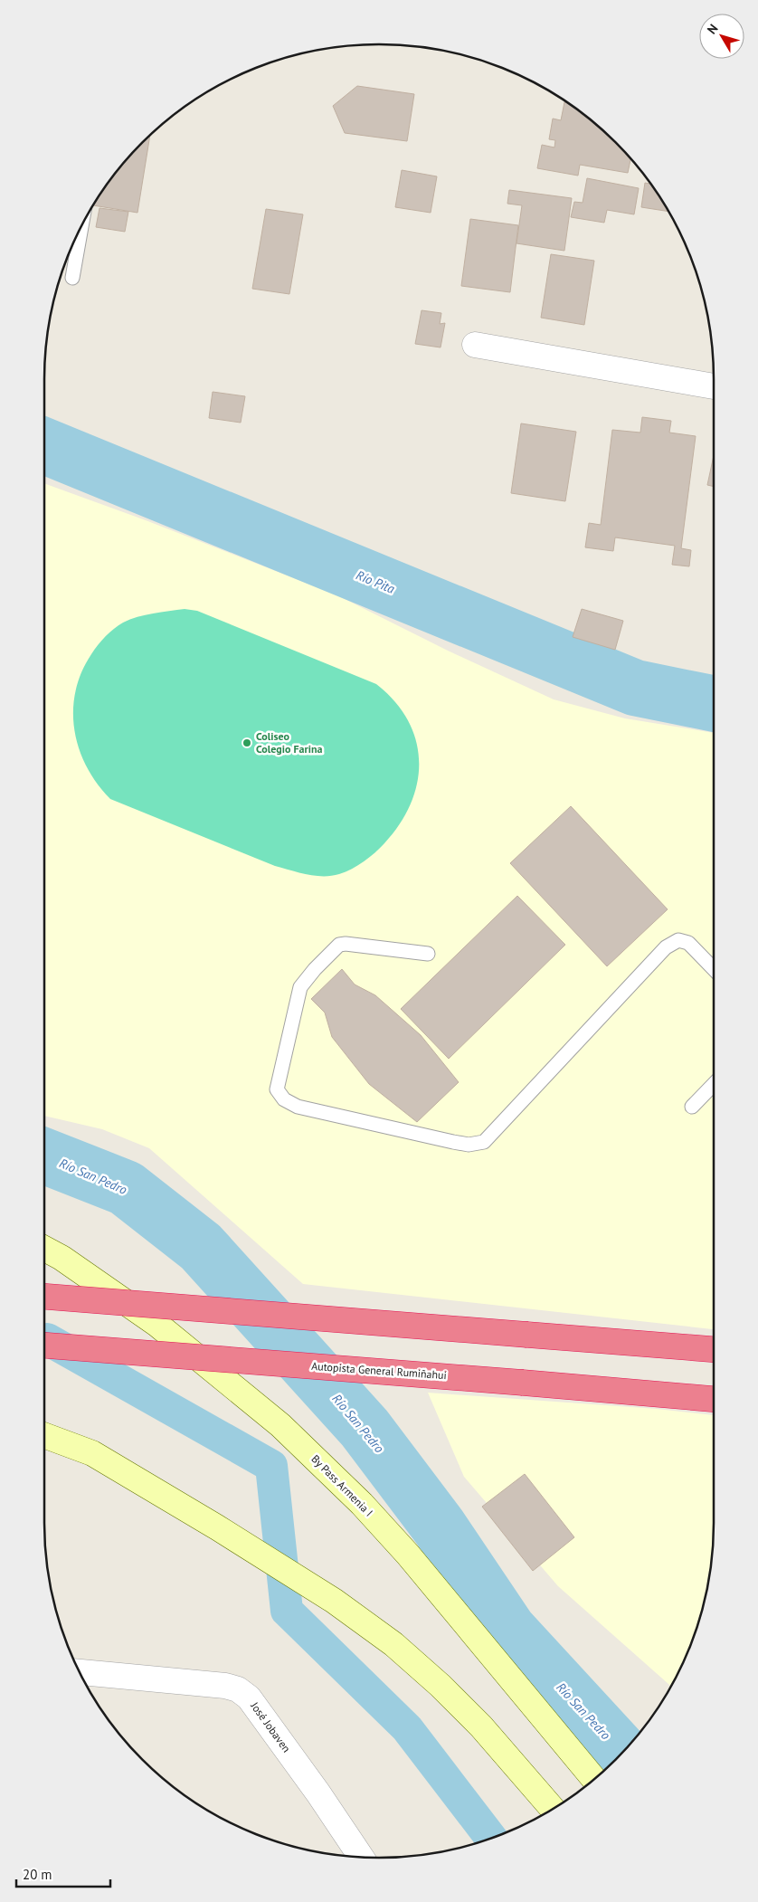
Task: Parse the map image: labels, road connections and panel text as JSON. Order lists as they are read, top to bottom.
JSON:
{
  "streets": {
    "highway": ["Autopista General Rumiñahui"],
    "main road": ["By Pass Armenia I"],
    "street": ["José Jobaven"]
  },
  "water": ["Río Pita", "Río San Pedro"],
  "places": ["Coliseo Colegio Farina"],
  "scale_bar": "20 m",
  "north": "top left"
}
